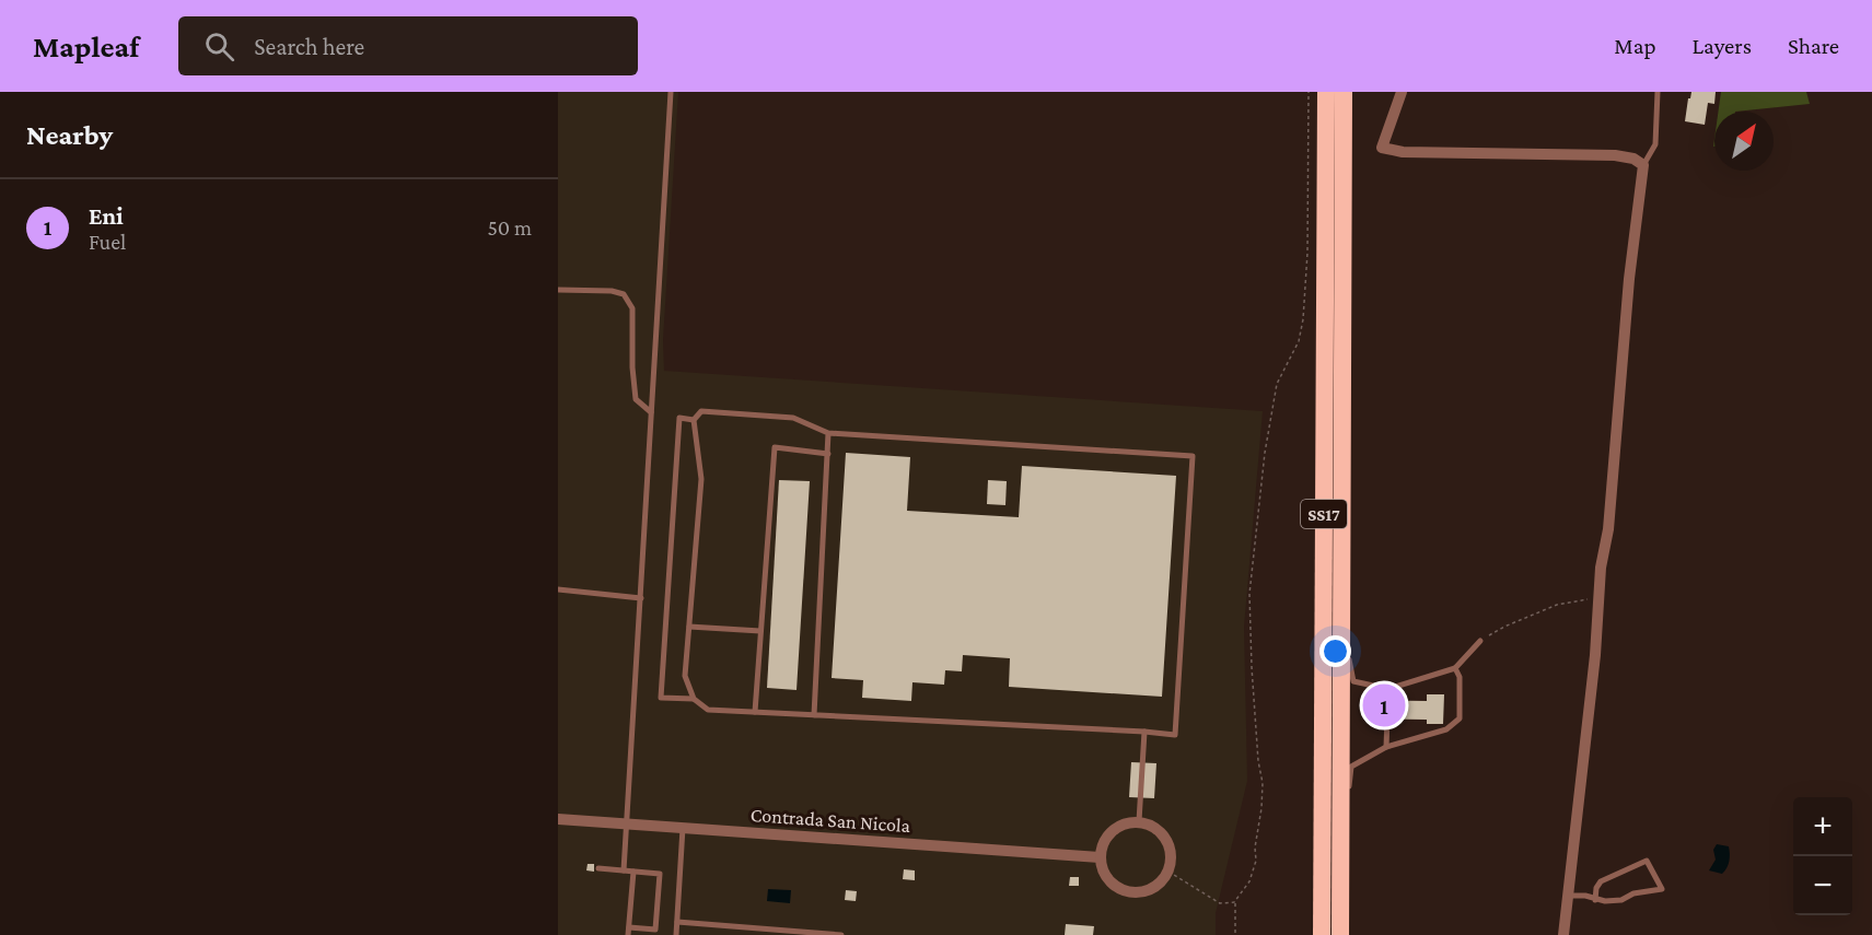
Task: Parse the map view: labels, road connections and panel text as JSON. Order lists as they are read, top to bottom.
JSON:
{
  "streets": {
    "highway": ["SS17"],
    "street": ["Contrada San Nicola"]
  },
  "north": "top right",
  "page": {
    "header": "Mapleaf",
    "search": "Search here",
    "nav": ["Map", "Layers", "Share"],
    "heading": "Nearby",
    "list": [
      {
        "mark": "1",
        "name": "Eni",
        "note": "Fuel",
        "value": "50 m"
      }
    ],
    "pins": "1",
    "map_buttons": ["+", "−"]
  }
}
